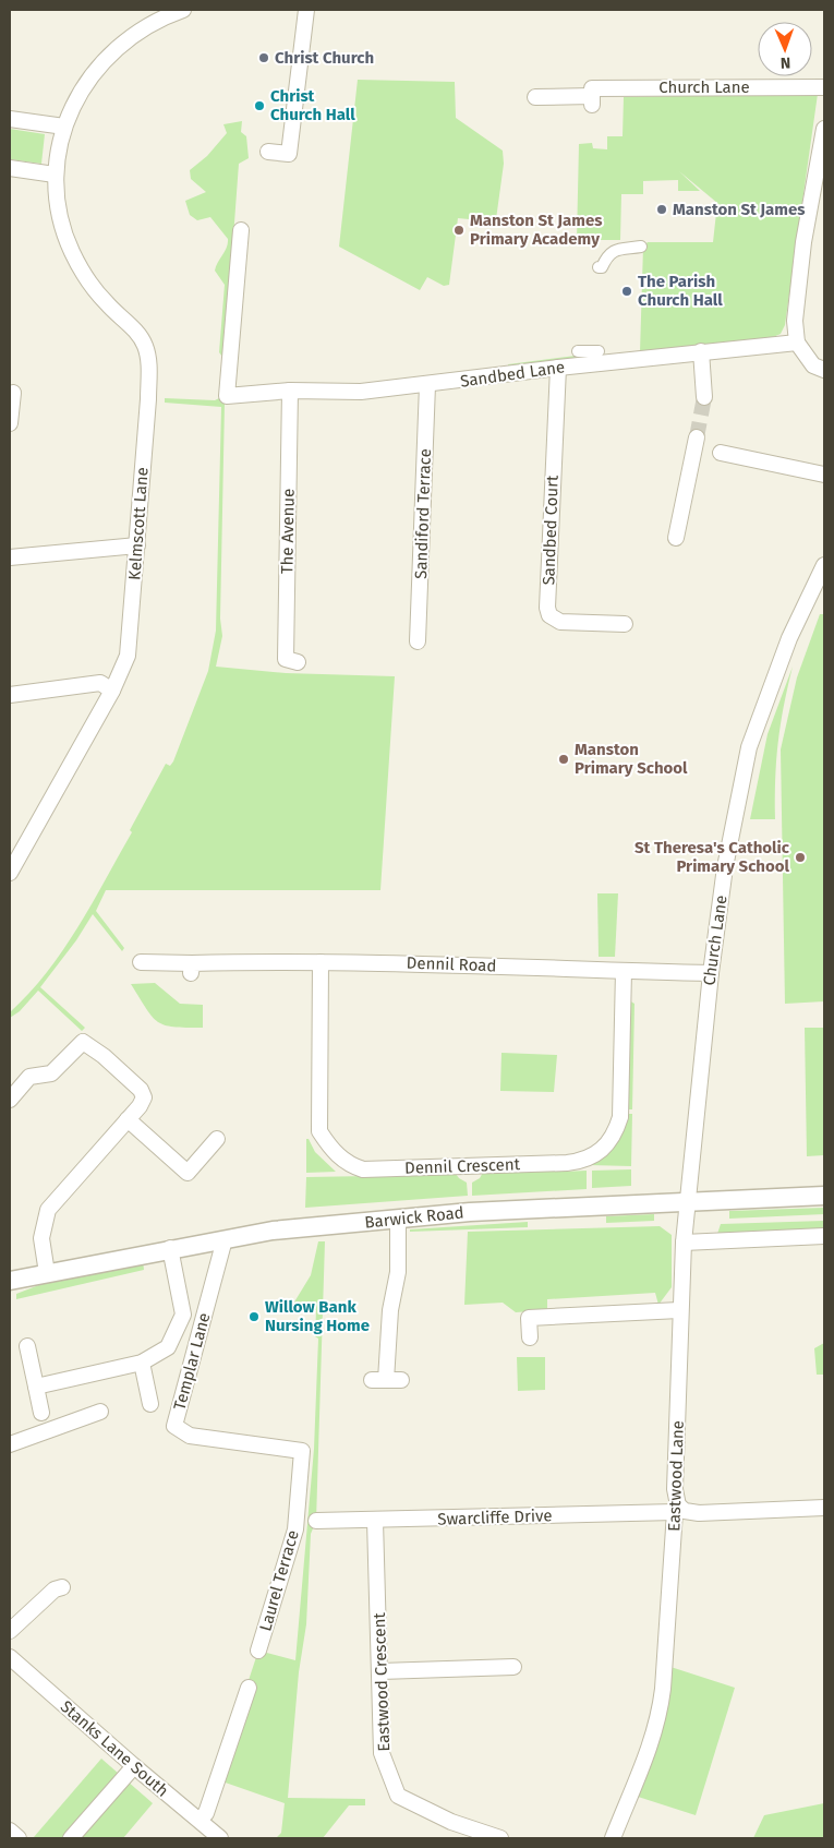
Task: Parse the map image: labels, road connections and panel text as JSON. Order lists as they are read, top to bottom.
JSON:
{
  "streets": {
    "street": [
      "Church Lane",
      "Sandbed Lane",
      "Sandiford Terrace",
      "Kelmscott Lane",
      "Sandbed Court",
      "The Avenue",
      "Dennil Road",
      "Dennil Crescent",
      "Barwick Road",
      "Templar Lane",
      "Eastwood Lane",
      "Swarcliffe Drive",
      "Laurel Terrace",
      "Eastwood Crescent",
      "Stanks Lane South"
    ]
  },
  "crossings": [
    ["Church Lane", "Dennil Road"],
    ["Church Lane", "Barwick Road"],
    ["Church Lane", "Eastwood Lane"],
    ["Sandbed Lane", "Sandiford Terrace"],
    ["Sandbed Lane", "Sandbed Court"],
    ["Sandbed Lane", "The Avenue"],
    ["Dennil Road", "Dennil Crescent"],
    ["Barwick Road", "Templar Lane"],
    ["Barwick Road", "Eastwood Lane"],
    ["Templar Lane", "Laurel Terrace"],
    ["Eastwood Lane", "Swarcliffe Drive"],
    ["Swarcliffe Drive", "Eastwood Crescent"]
  ],
  "places": [
    "Christ Church",
    "Christ Church Hall",
    "Manston St James",
    "Manston St James Primary Academy",
    "The Parish Church Hall",
    "Manston Primary School",
    "St Theresa's Catholic Primary School",
    "Willow Bank Nursing Home"
  ],
  "north": "bottom"
}
